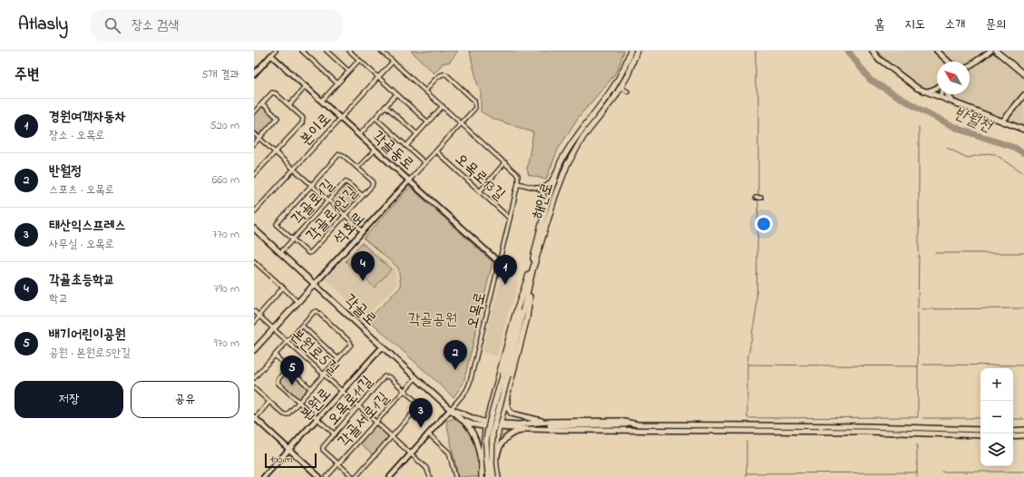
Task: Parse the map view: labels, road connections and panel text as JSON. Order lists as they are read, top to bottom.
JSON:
{
  "streets": {
    "main road": ["해안로", "석호로", "각골로"],
    "street": [
      "본이로",
      "각골동로",
      "오목로13길",
      "각골로1길",
      "각골로1안길",
      "오목로",
      "본원로5길",
      "오목로11길",
      "본원로",
      "각골서로1길"
    ]
  },
  "crossings": [
    ["본이로", "각골동로"],
    ["각골동로", "석호로"],
    ["각골동로", "오목로"],
    ["오목로13길", "석호로"],
    ["오목로13길", "오목로"],
    ["각골로1길", "각골로1안길"],
    ["각골로1길", "각골로"],
    ["석호로", "각골로"],
    ["석호로", "본원로5길"],
    ["각골로", "오목로"],
    ["각골로", "본원로"],
    ["각골로", "각골서로1길"],
    ["오목로", "본원로5길"],
    ["본원로5길", "오목로11길"],
    ["본원로5길", "본원로"],
    ["본원로5길", "각골서로1길"],
    ["오목로11길", "각골서로1길"]
  ],
  "water": ["반월천"],
  "parks": ["각골공원"],
  "scale_bar": "100 m",
  "north": "top left",
  "page": {
    "header": "Atlasly",
    "search": "장소 검색",
    "nav": [
      "홈",
      "지도",
      "소개",
      "문의"
    ],
    "heading": ["주변", "5개 결과"],
    "list": [
      {
        "mark": "1",
        "name": "경원여객자동차",
        "note": "장소 · 오목로",
        "value": "520 m"
      },
      {
        "mark": "2",
        "name": "반월정",
        "note": "스포츠 · 오목로",
        "value": "660 m"
      },
      {
        "mark": "3",
        "name": "태산익스프레스",
        "note": "사무실 · 오목로",
        "value": "770 m"
      },
      {
        "mark": "4",
        "name": "각골초등학교",
        "note": "학교",
        "value": "790 m"
      },
      {
        "mark": "5",
        "name": "배기어린이공원",
        "note": "공원 · 본원로5안길",
        "value": "970 m"
      }
    ],
    "pins": [
      "4",
      "1",
      "2",
      "5",
      "3"
    ],
    "map_buttons": ["+", "−"],
    "buttons": ["저장", "공유"],
    "scale": "100 m"
  }
}
